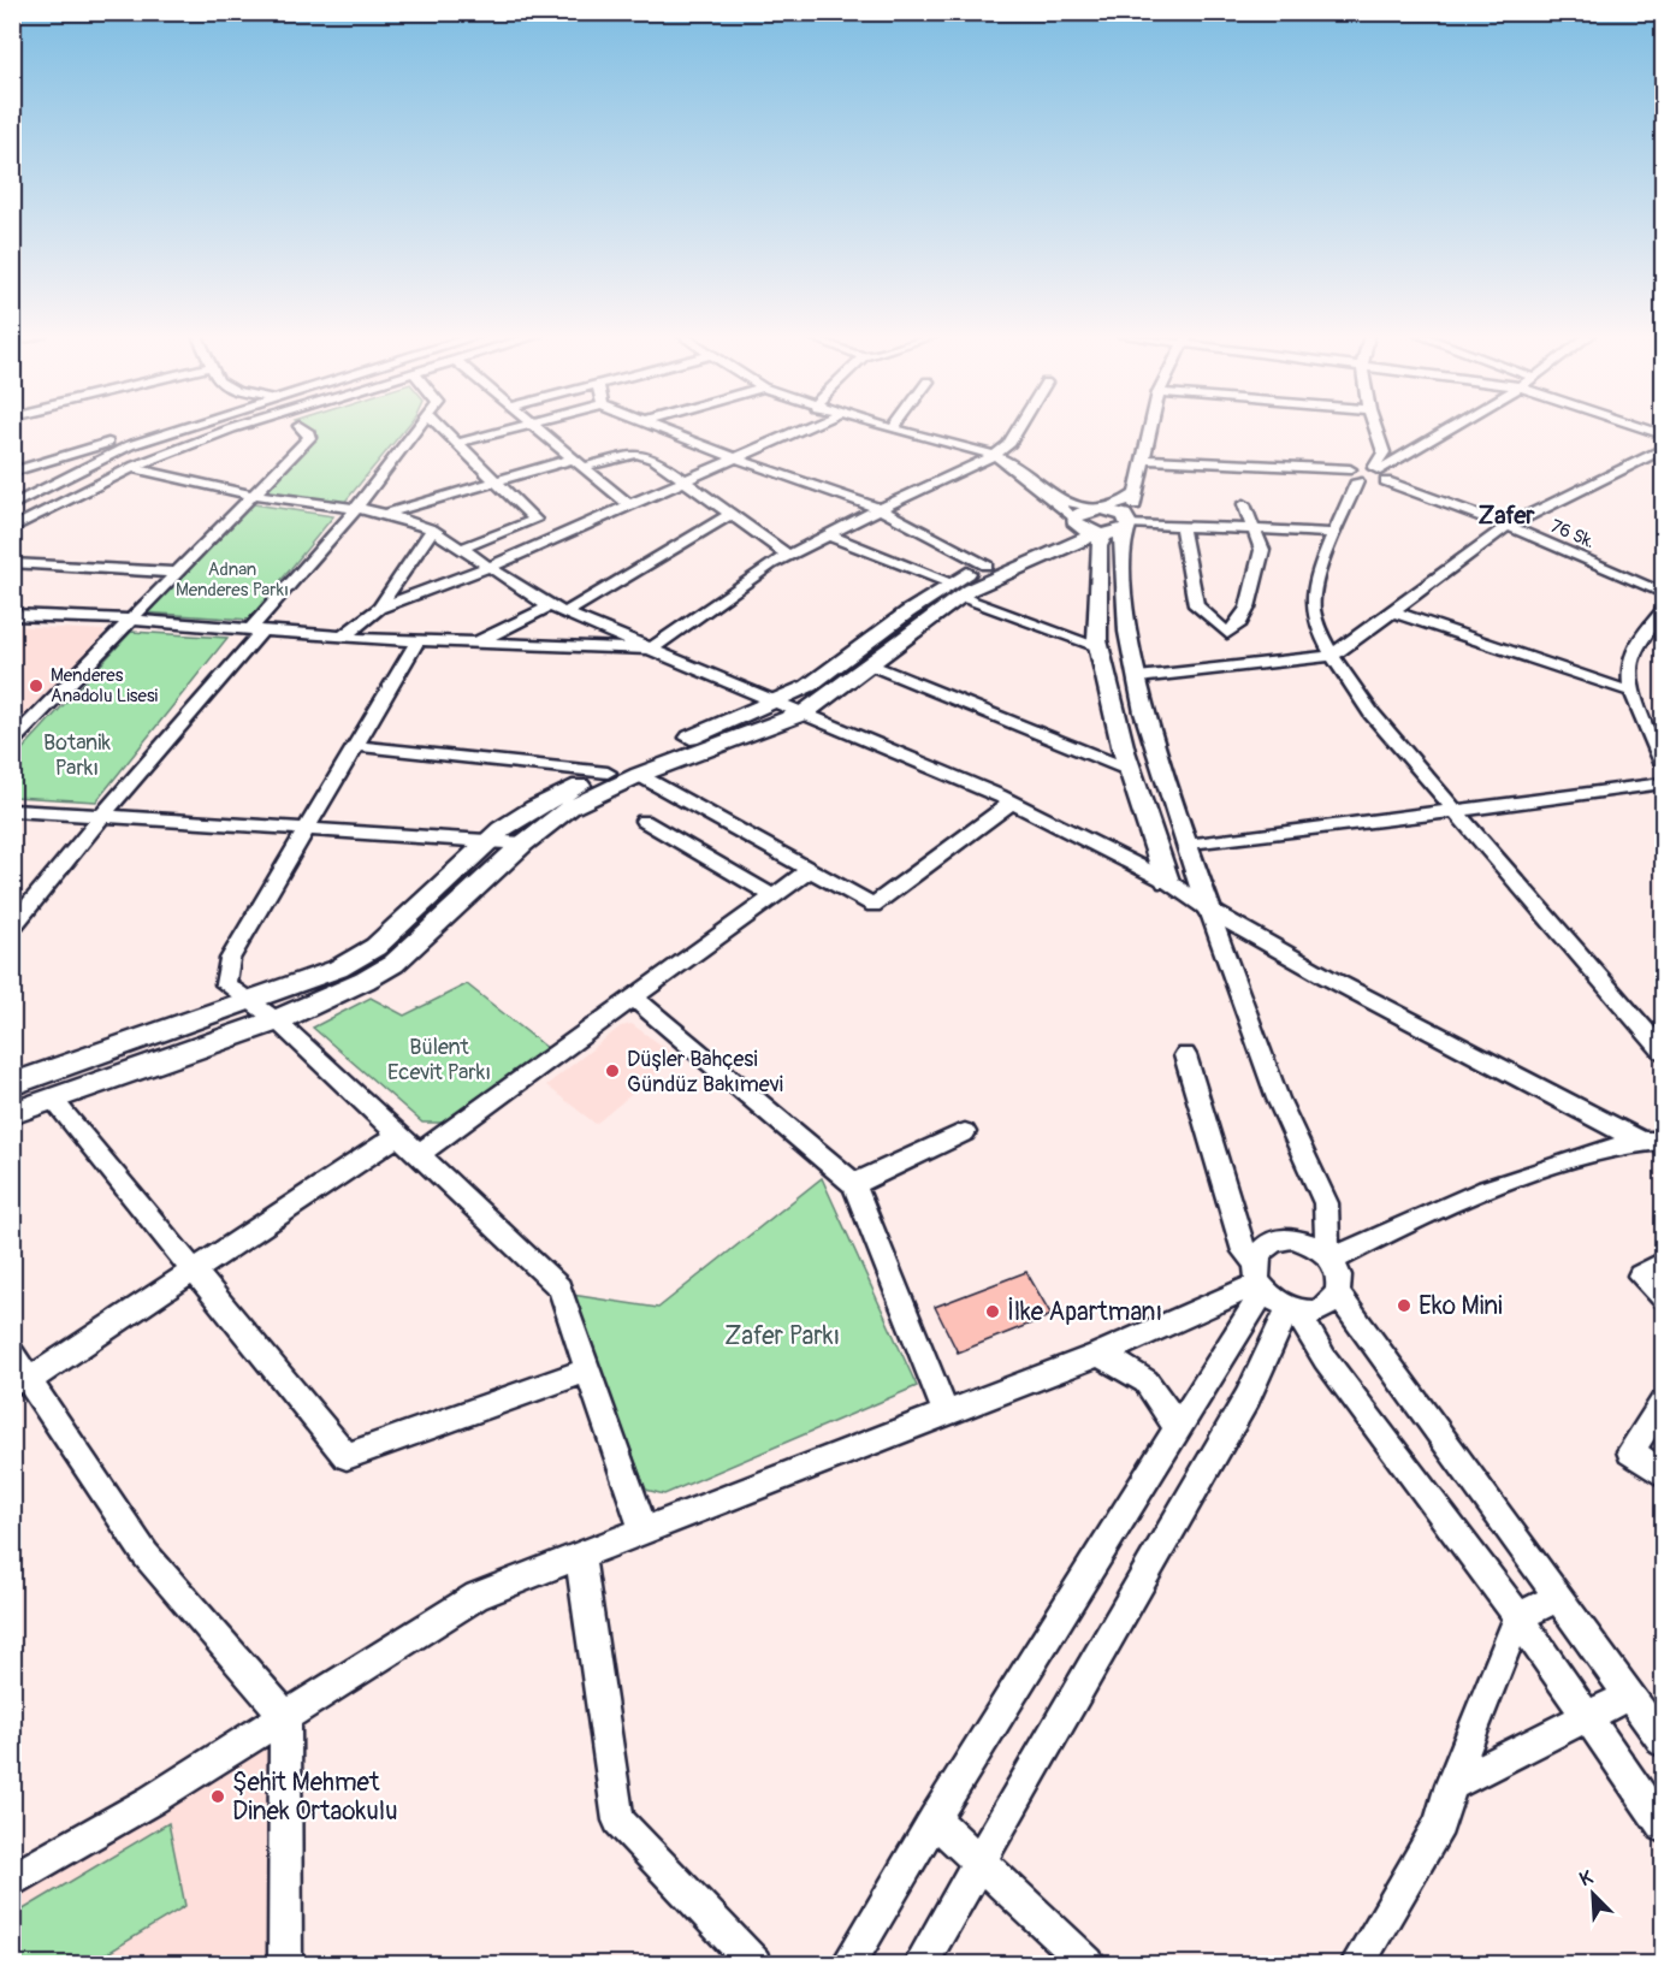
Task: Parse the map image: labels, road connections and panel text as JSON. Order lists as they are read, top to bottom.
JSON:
{
  "streets": {
    "street": ["76 Sk."]
  },
  "districts": ["Zafer"],
  "parks": [
    "Adnan Menderes Parkı",
    "Botanik Parkı",
    "Bülent Ecevit Parkı",
    "Zafer Parkı"
  ],
  "places": [
    "Menderes Anadolu Lisesi",
    "Düşler Bahçesi Gündüz Bakımevi",
    "Eko Mini",
    "İlke Apartmanı",
    "Şehit Mehmet Dinek Ortaokulu"
  ],
  "north": "top left"
}
